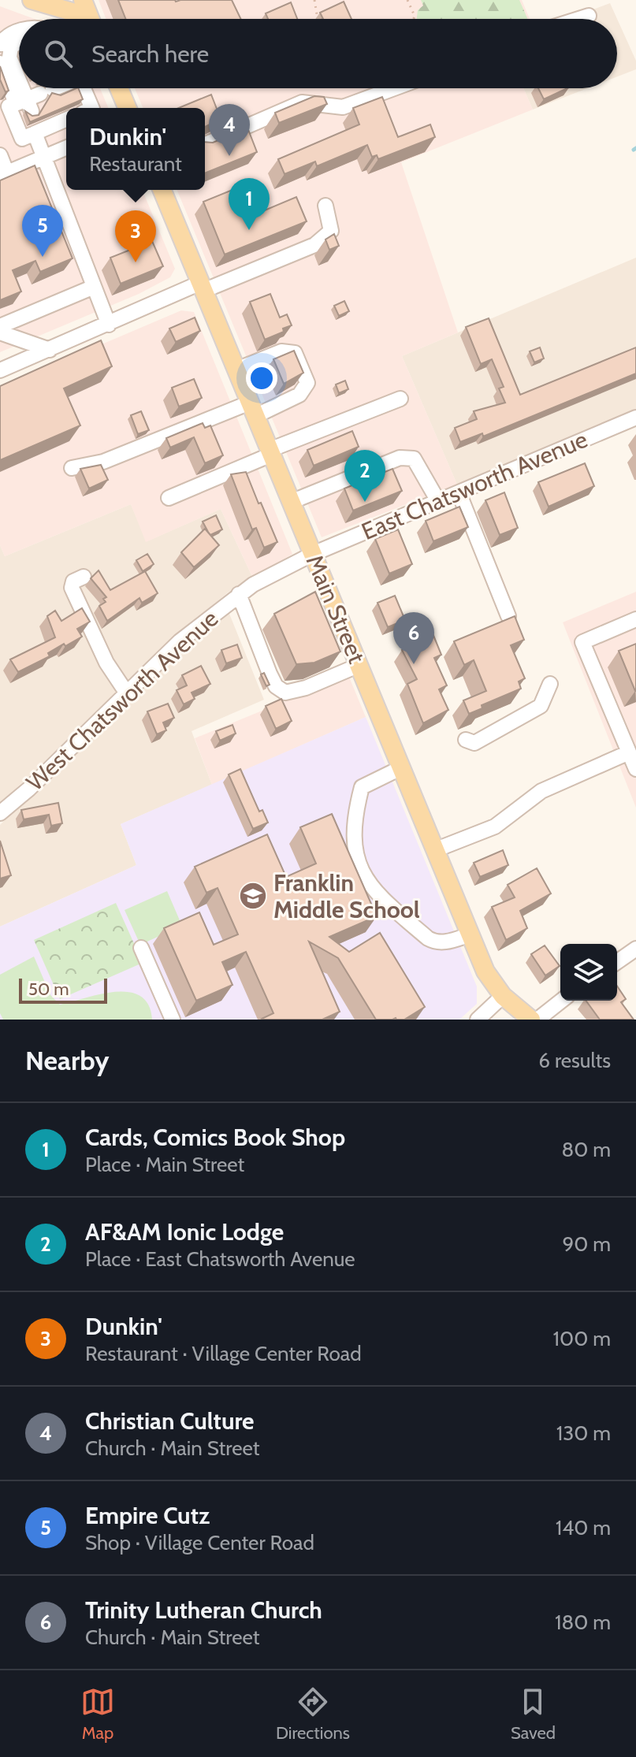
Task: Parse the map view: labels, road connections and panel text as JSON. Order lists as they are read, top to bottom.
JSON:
{
  "streets": {
    "main road": ["Main Street"],
    "street": ["East Chatsworth Avenue", "West Chatsworth Avenue"]
  },
  "crossings": [
    ["East Chatsworth Avenue", "Main Street"],
    ["East Chatsworth Avenue", "West Chatsworth Avenue"],
    ["Main Street", "West Chatsworth Avenue"]
  ],
  "places": {
    "school or university": ["Franklin Middle School"]
  },
  "scale_bar": "50 m",
  "page": {
    "search": "Search here",
    "pins": [
      "4",
      "1",
      "5",
      "3",
      "2",
      "6"
    ],
    "popup": ["Dunkin'", "Restaurant"],
    "scale": "50 m",
    "heading": ["Nearby", "6 results"],
    "list": [
      {
        "mark": "1",
        "name": "Cards, Comics Book Shop",
        "note": "Place · Main Street",
        "value": "80 m"
      },
      {
        "mark": "2",
        "name": "AF&AM Ionic Lodge",
        "note": "Place · East Chatsworth Avenue",
        "value": "90 m"
      },
      {
        "mark": "3",
        "name": "Dunkin'",
        "note": "Restaurant · Village Center Road",
        "value": "100 m"
      },
      {
        "mark": "4",
        "name": "Christian Culture",
        "note": "Church · Main Street",
        "value": "130 m"
      },
      {
        "mark": "5",
        "name": "Empire Cutz",
        "note": "Shop · Village Center Road",
        "value": "140 m"
      },
      {
        "mark": "6",
        "name": "Trinity Lutheran Church",
        "note": "Church · Main Street",
        "value": "180 m"
      }
    ],
    "nav": ["Map", "Directions", "Saved"]
  }
}
